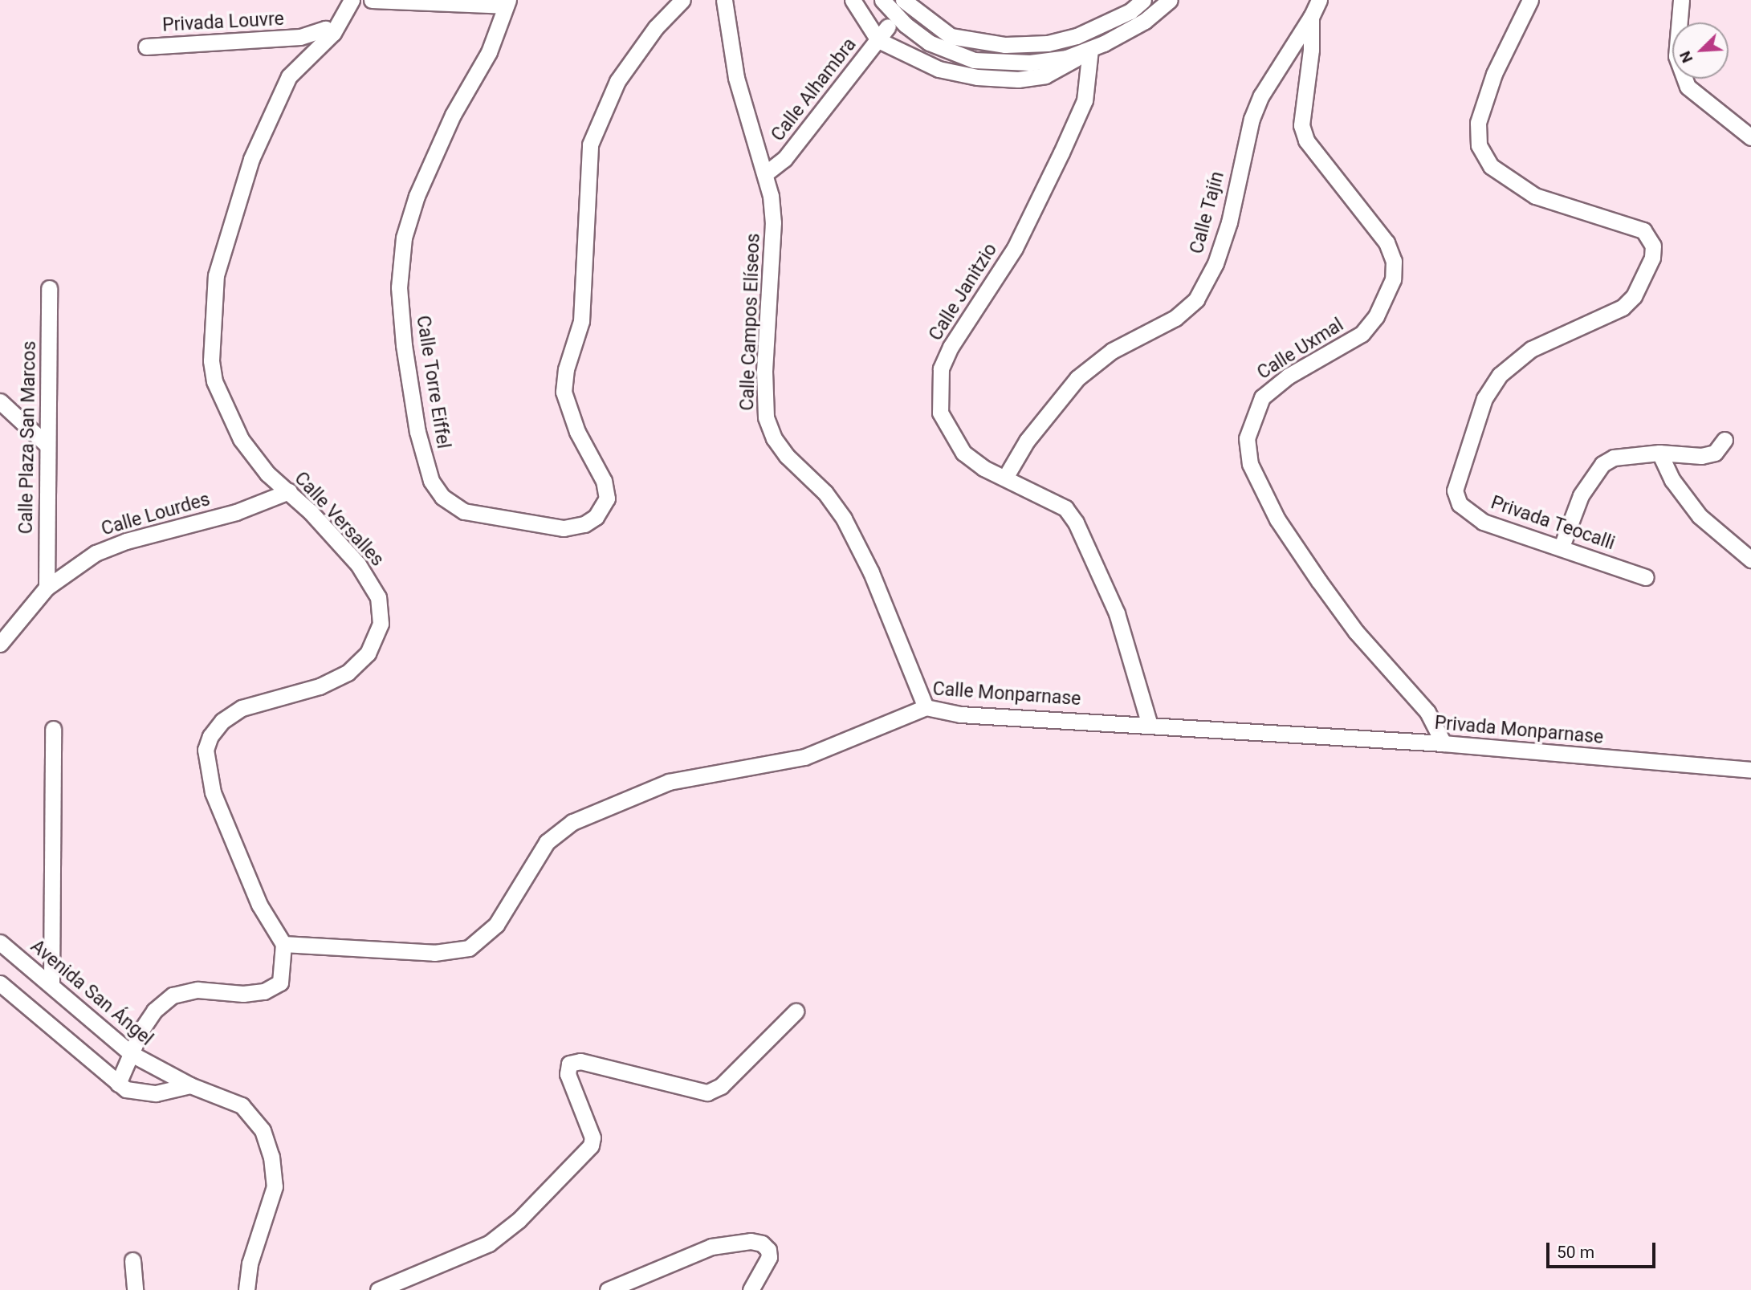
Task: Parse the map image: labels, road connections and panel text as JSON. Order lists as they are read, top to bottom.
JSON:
{
  "streets": {
    "street": [
      "Privada Louvre",
      "Calle Alhambra",
      "Calle Tajín",
      "Calle Janitzio",
      "Calle Campos Elíseos",
      "Calle Uxmal",
      "Calle Torre Eiffel",
      "Calle Plaza San Marcos",
      "Calle Lourdes",
      "Calle Versalles",
      "Privada Teocalli",
      "Calle Monparnase",
      "Privada Monparnase",
      "Avenida San Ángel"
    ]
  },
  "crossings": [
    ["Privada Louvre", "Calle Versalles"],
    ["Calle Alhambra", "Calle Campos Elíseos"],
    ["Calle Tajín", "Calle Janitzio"],
    ["Calle Tajín", "Calle Uxmal"],
    ["Calle Janitzio", "Calle Monparnase"],
    ["Calle Campos Elíseos", "Calle Monparnase"],
    ["Calle Uxmal", "Privada Monparnase"],
    ["Calle Plaza San Marcos", "Calle Lourdes"],
    ["Calle Lourdes", "Calle Versalles"],
    ["Calle Versalles", "Calle Monparnase"],
    ["Calle Monparnase", "Privada Monparnase"]
  ],
  "scale_bar": "50 m",
  "north": "bottom left"
}
